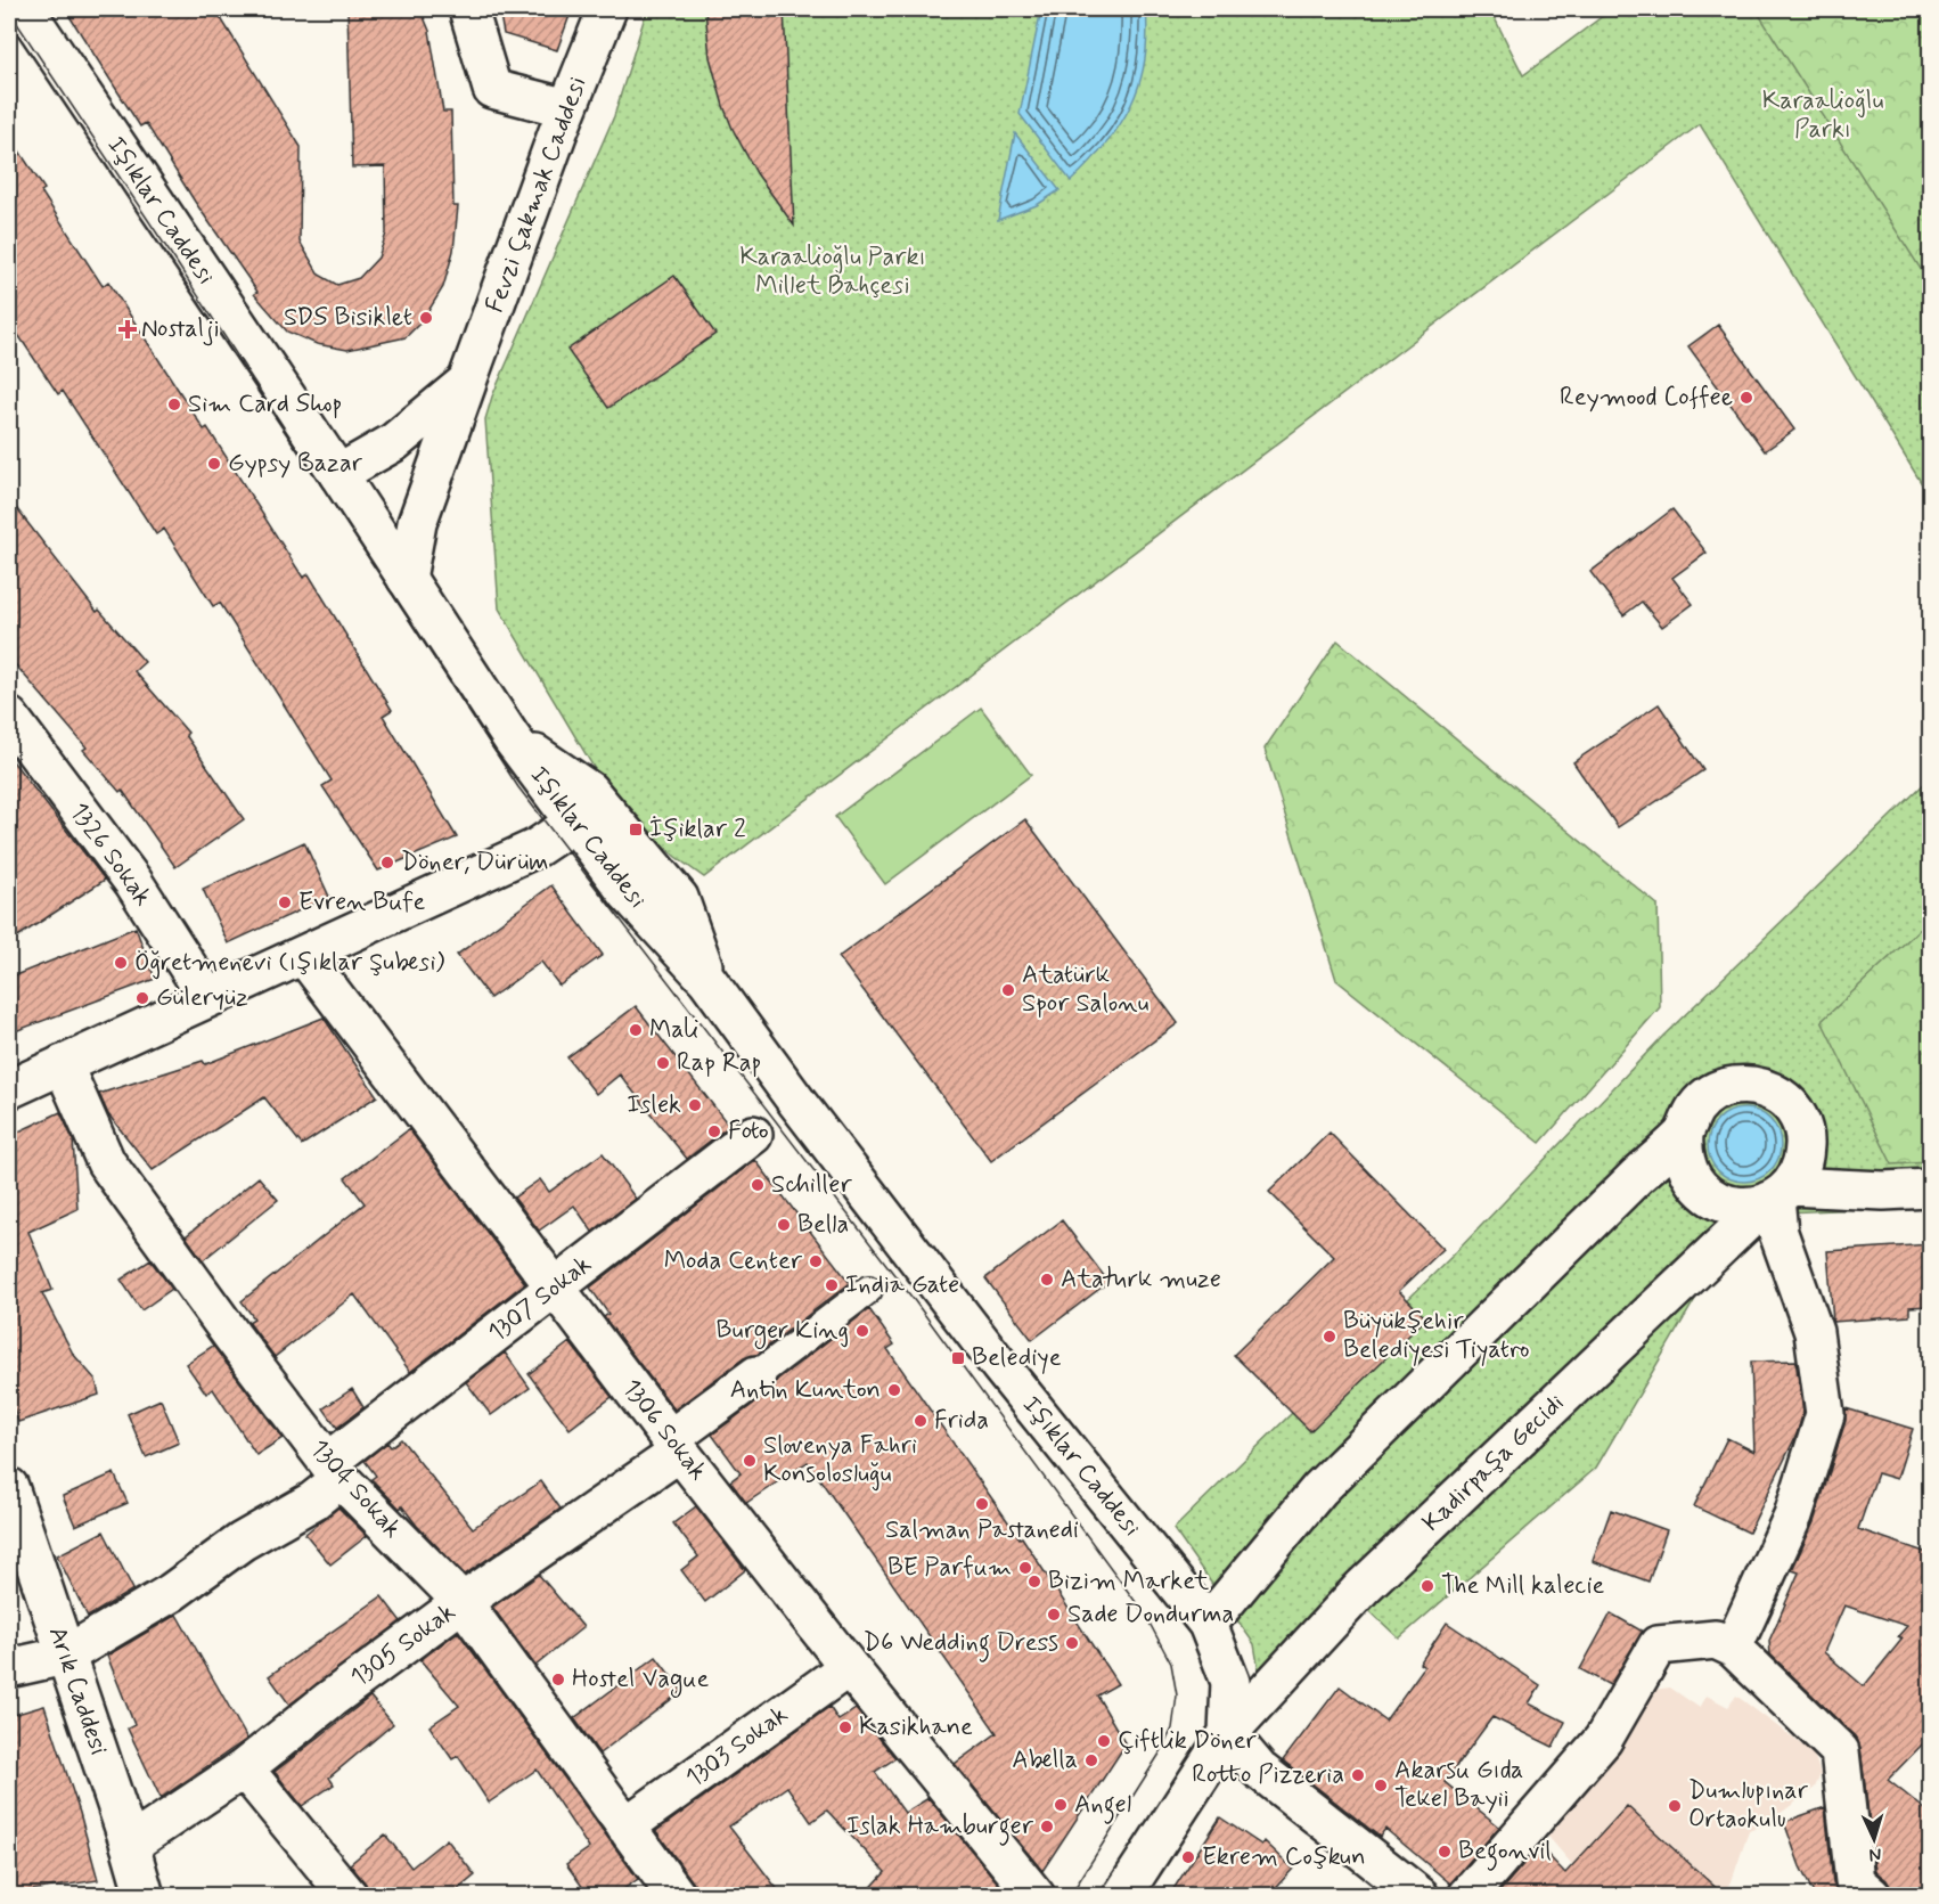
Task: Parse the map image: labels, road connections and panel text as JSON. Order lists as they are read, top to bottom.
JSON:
{
  "streets": {
    "street": [
      "Fevzi Çakmak Caddesi",
      "Işıklar Caddesi",
      "1326 Sokak",
      "1307 Sokak",
      "1306 Sokak",
      "Kadirpaşa Gecidi",
      "1304 Sokak",
      "1305 Sokak",
      "Arık Caddesi",
      "1303 Sokak"
    ]
  },
  "crossings": [
    ["Fevzi Çakmak Caddesi", "Işıklar Caddesi"],
    ["1307 Sokak", "1306 Sokak"],
    ["1307 Sokak", "1304 Sokak"],
    ["1307 Sokak", "Arık Caddesi"],
    ["1306 Sokak", "1305 Sokak"],
    ["1306 Sokak", "1303 Sokak"],
    ["1304 Sokak", "1305 Sokak"],
    ["1304 Sokak", "1303 Sokak"],
    ["1305 Sokak", "Arık Caddesi"]
  ],
  "parks": ["Karaalioğlu Parkı", "Karaalioğlu Parkı Millet Bahçesi"],
  "places": {
    "other": [
      "SDS Bisiklet",
      "Reymood Coffee",
      "Sim Card Shop",
      "Gypsy Bazar",
      "Döner, Dürüm",
      "Evren Bufe",
      "Öğretmenevi (ışıklar Şubesi)",
      "Atatürk Spor Salonu",
      "Güleryüz",
      "Mali",
      "Rap Rap",
      "Islek",
      "Foto",
      "Schiller",
      "Bella",
      "Moda Center",
      "Ataturk muze",
      "India Gate",
      "Burger King",
      "Büyükşehir Belediyesi Tiyatro",
      "Antin Kunton",
      "Frida",
      "Slovenya Fahri Konsolosluğu",
      "Salman Pastanedi",
      "BE Parfum",
      "Bizim Market",
      "The Mill kalecie",
      "Sade Dondurma",
      "D6 Wedding Dress",
      "Hostel Vague",
      "Kasikhane",
      "Çiftlik Döner",
      "Abella",
      "Rotto Pizzeria",
      "Akarsu Gıda Tekel Bayii",
      "Angel",
      "Dumlupınar Ortaokulu",
      "Islak Hamburger",
      "Begonvil",
      "Ekrem Coşkun"
    ],
    "health": ["Nostalji"],
    "transit": ["İşiklar 2", "Belediye"]
  },
  "north": "bottom"
}
